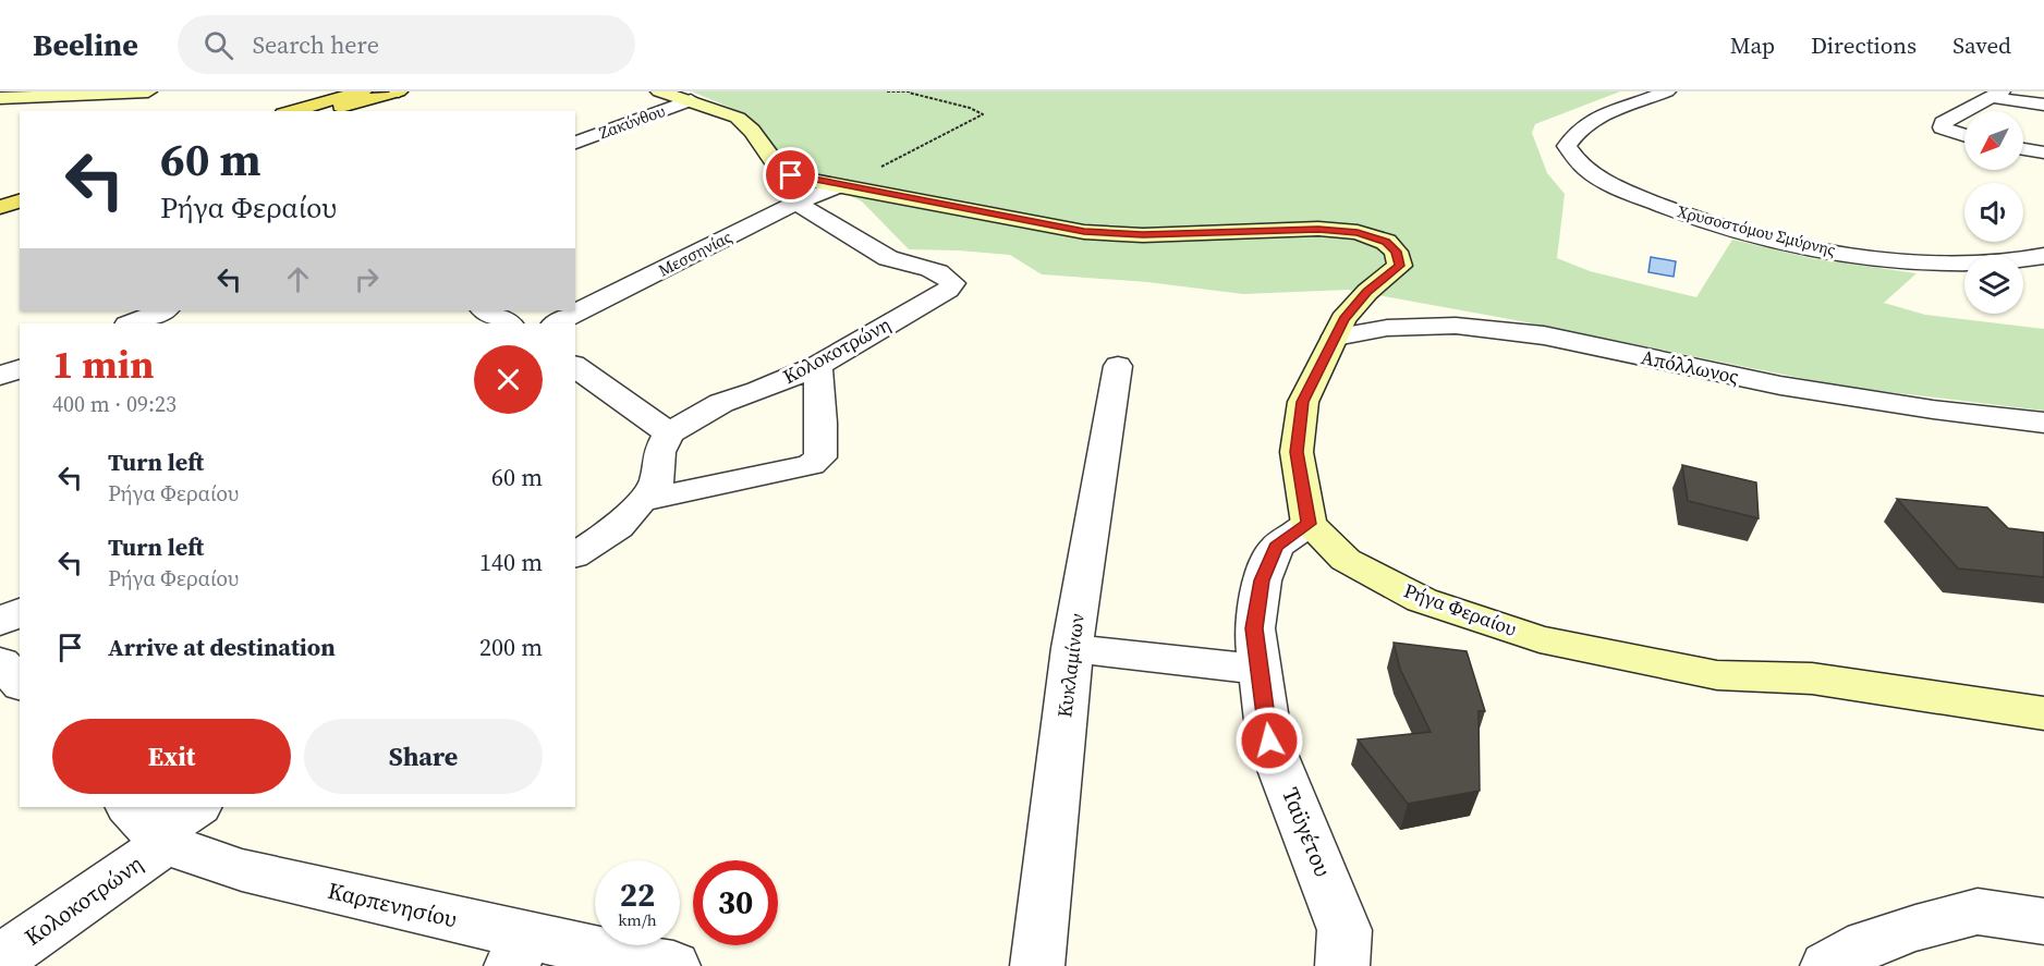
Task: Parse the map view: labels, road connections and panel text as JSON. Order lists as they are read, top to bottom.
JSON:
{
  "streets": {
    "street": [
      "Ζακύνθου",
      "Χρυσοστόμου Σμύρνης",
      "Μεσσηνίας",
      "Κολοκοτρώνη",
      "Απόλλωνος",
      "Ρήγα Φεραίου",
      "Κυκλαμίνων",
      "Ταϋγέτου",
      "Καρπενησίου"
    ]
  },
  "crossings": [
    ["Μεσσηνίας", "Κολοκοτρώνη"],
    ["Κολοκοτρώνη", "Καρπενησίου"],
    ["Ρήγα Φεραίου", "Ταϋγέτου"]
  ],
  "north": "bottom left",
  "page": {
    "header": "Beeline",
    "search": "Search here",
    "nav": ["Map", "Directions", "Saved"],
    "turn": ["60 m", "Ρήγα Φεραίου"],
    "heading": ["1 min", "400 m · 09:23"],
    "list": [
      {
        "name": "Turn left",
        "note": "Ρήγα Φεραίου",
        "value": "60 m"
      },
      {
        "name": "Turn left",
        "note": "Ρήγα Φεραίου",
        "value": "140 m"
      },
      {
        "name": "Arrive at destination",
        "value": "200 m"
      }
    ],
    "buttons": ["Exit", "Share"],
    "speed": "22 km/h",
    "limit": "30"
  }
}
